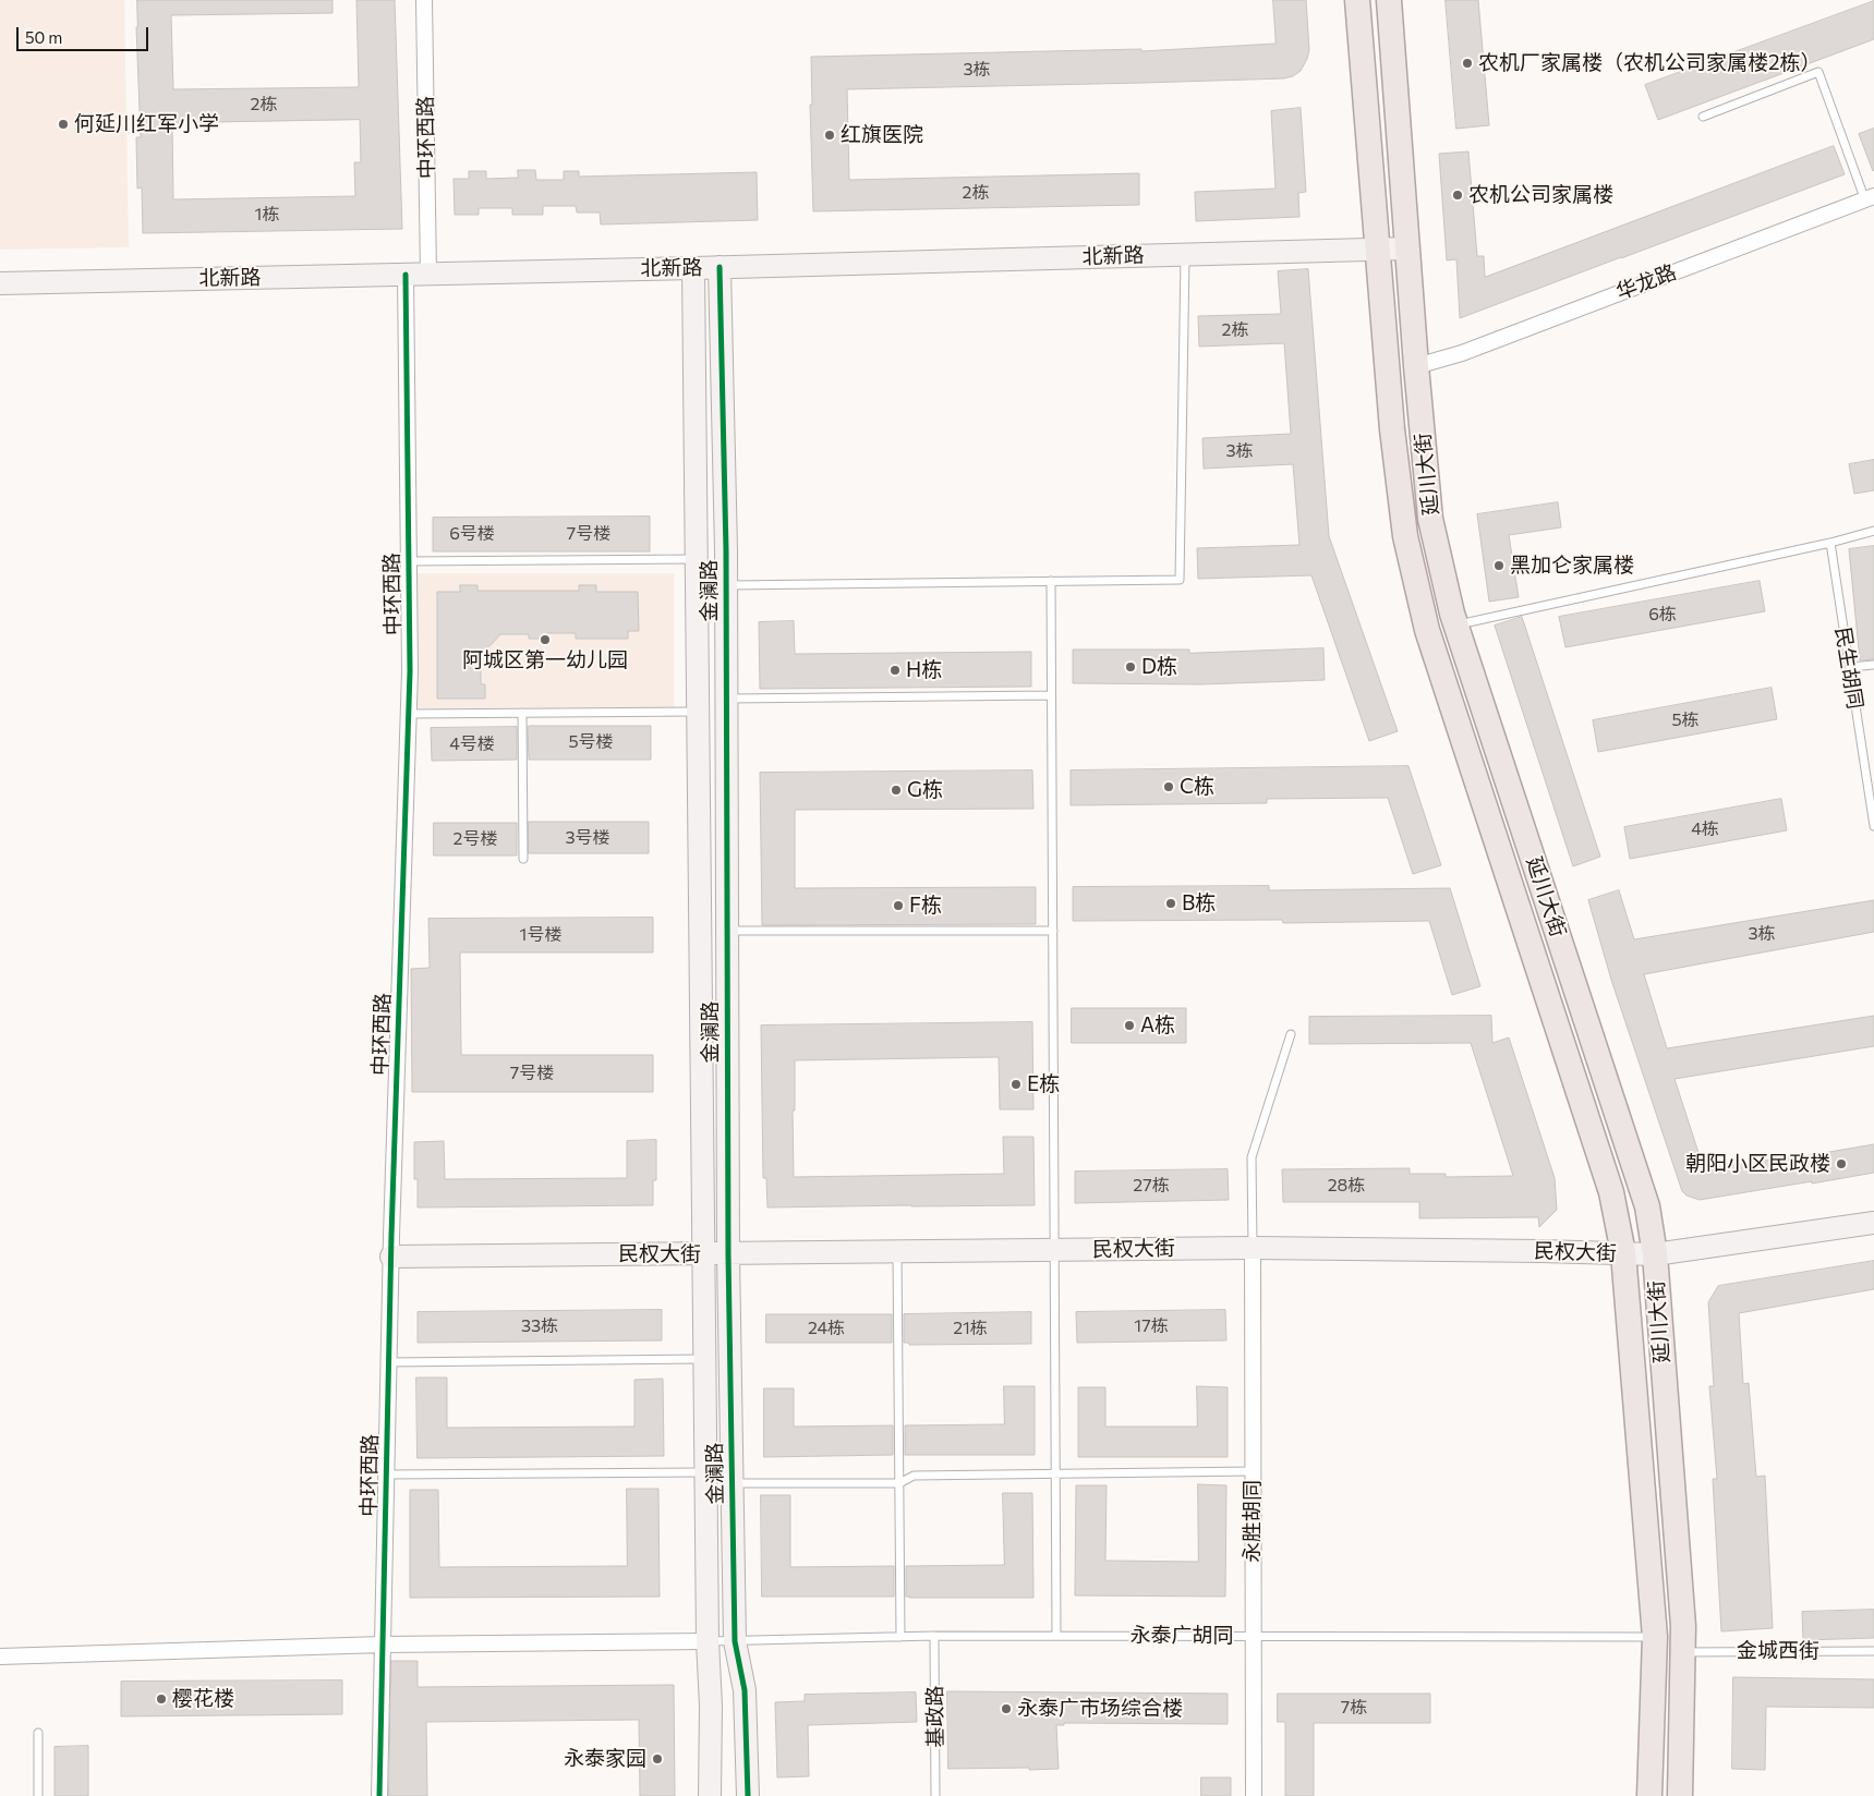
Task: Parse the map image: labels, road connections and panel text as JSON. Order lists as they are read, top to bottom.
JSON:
{
  "streets": {
    "main road": ["延川大街"],
    "street": [
      "中环西路",
      "北新路",
      "华龙路",
      "金澜路",
      "民权大街",
      "永胜胡同"
    ],
    "lane": [
      "民生胡同",
      "永泰广胡同",
      "金城西街",
      "基政路"
    ]
  },
  "crossings": [
    ["中环西路", "北新路"],
    ["中环西路", "民权大街"],
    ["北新路", "延川大街"],
    ["北新路", "金澜路"],
    ["华龙路", "延川大街"],
    ["延川大街", "民权大街"],
    ["延川大街", "永泰广胡同"],
    ["延川大街", "金城西街"],
    ["金澜路", "民权大街"],
    ["金澜路", "永泰广胡同"],
    ["民权大街", "永胜胡同"],
    ["永胜胡同", "永泰广胡同"],
    ["永泰广胡同", "基政路"]
  ],
  "places": [
    "农机厂家属楼（农机公司家属楼2栋）",
    "何延川红军小学",
    "红旗医院",
    "农机公司家属楼",
    "黑加仑家属楼",
    "阿城区第一幼儿园",
    "D栋",
    "H栋",
    "C栋",
    "G栋",
    "B栋",
    "F栋",
    "A栋",
    "E栋",
    "朝阳小区民政楼",
    "樱花楼",
    "永泰广市场综合楼",
    "永泰家园"
  ],
  "house_numbers": [
    "3栋",
    "2栋",
    "2栋",
    "1栋",
    "2栋",
    "3栋",
    "6号楼",
    "7号楼",
    "6栋",
    "5栋",
    "5号楼",
    "4号楼",
    "4栋",
    "3号楼",
    "2号楼",
    "3栋",
    "1号楼",
    "7号楼",
    "27栋",
    "28栋",
    "33栋",
    "17栋",
    "24栋",
    "21栋",
    "7栋"
  ],
  "scale_bar": "50 m"
}
